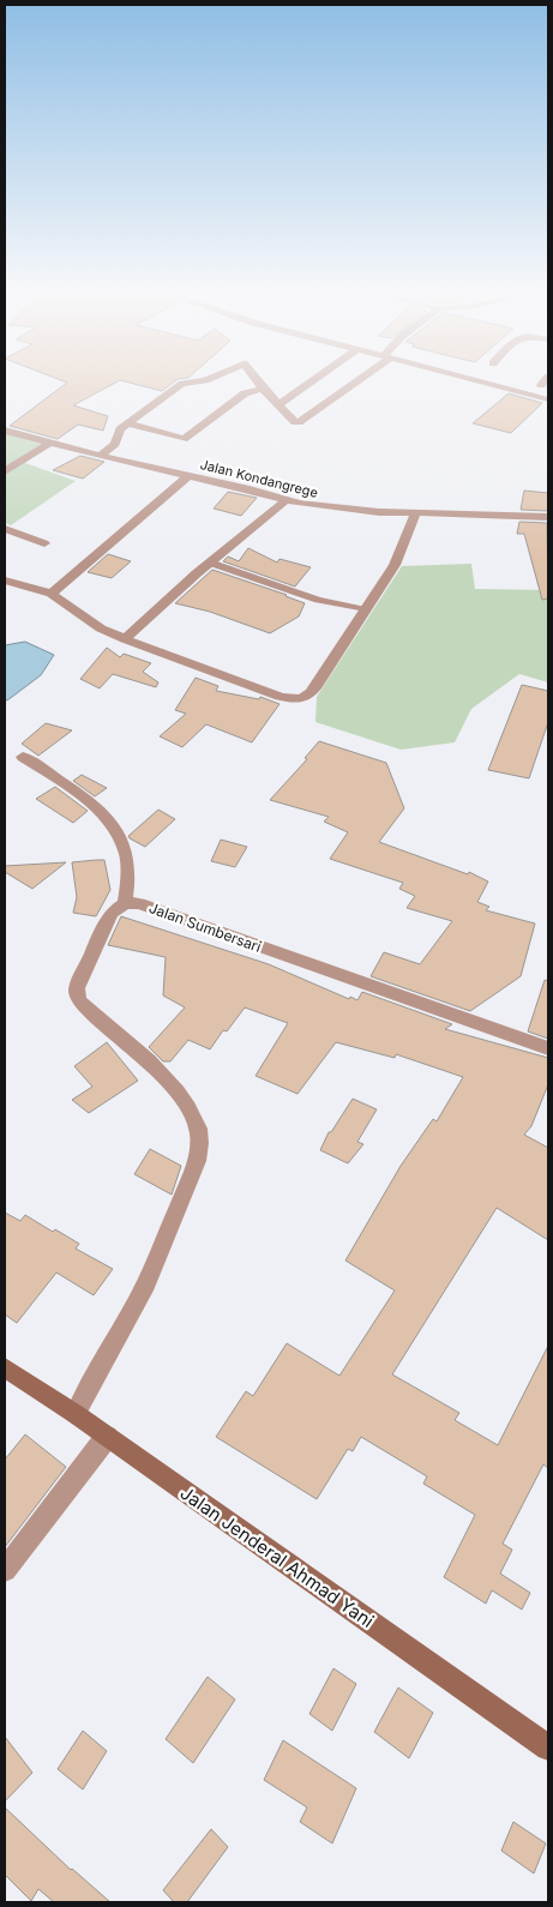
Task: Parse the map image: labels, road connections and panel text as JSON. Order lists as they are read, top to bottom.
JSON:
{
  "streets": {
    "main road": ["Jalan Jenderal Ahmad Yani"],
    "street": ["Jalan Kondangrege", "Jalan Sumbersari"]
  }
}
